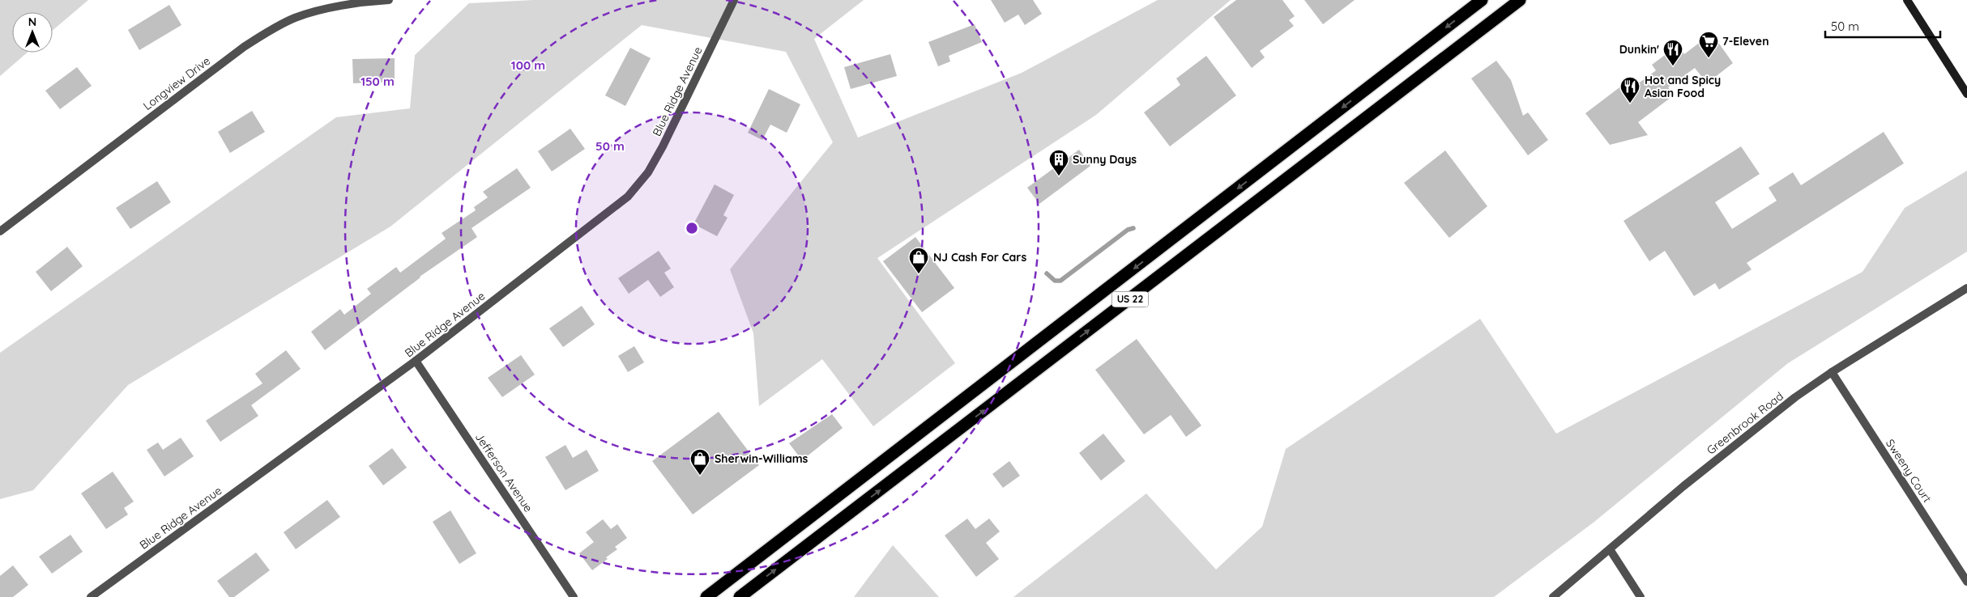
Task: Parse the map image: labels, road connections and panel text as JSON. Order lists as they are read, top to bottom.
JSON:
{
  "streets": {
    "highway": ["US 22"],
    "street": [
      "Longview Drive",
      "Blue Ridge Avenue",
      "Greenbrook Road",
      "Sweeny Court",
      "Jefferson Avenue"
    ]
  },
  "crossings": [
    ["Blue Ridge Avenue", "Jefferson Avenue"],
    ["Greenbrook Road", "Sweeny Court"]
  ],
  "places": {
    "supermarket": ["7-Eleven"],
    "restaurant": ["Dunkin'", "Hot and Spicy Asian Food"],
    "building": ["Sunny Days"],
    "shop": ["NJ Cash For Cars", "Sherwin-Williams"]
  },
  "scale_bar": "50 m",
  "north": "top",
  "rings": ["100 m", "150 m", "50 m"]
}
